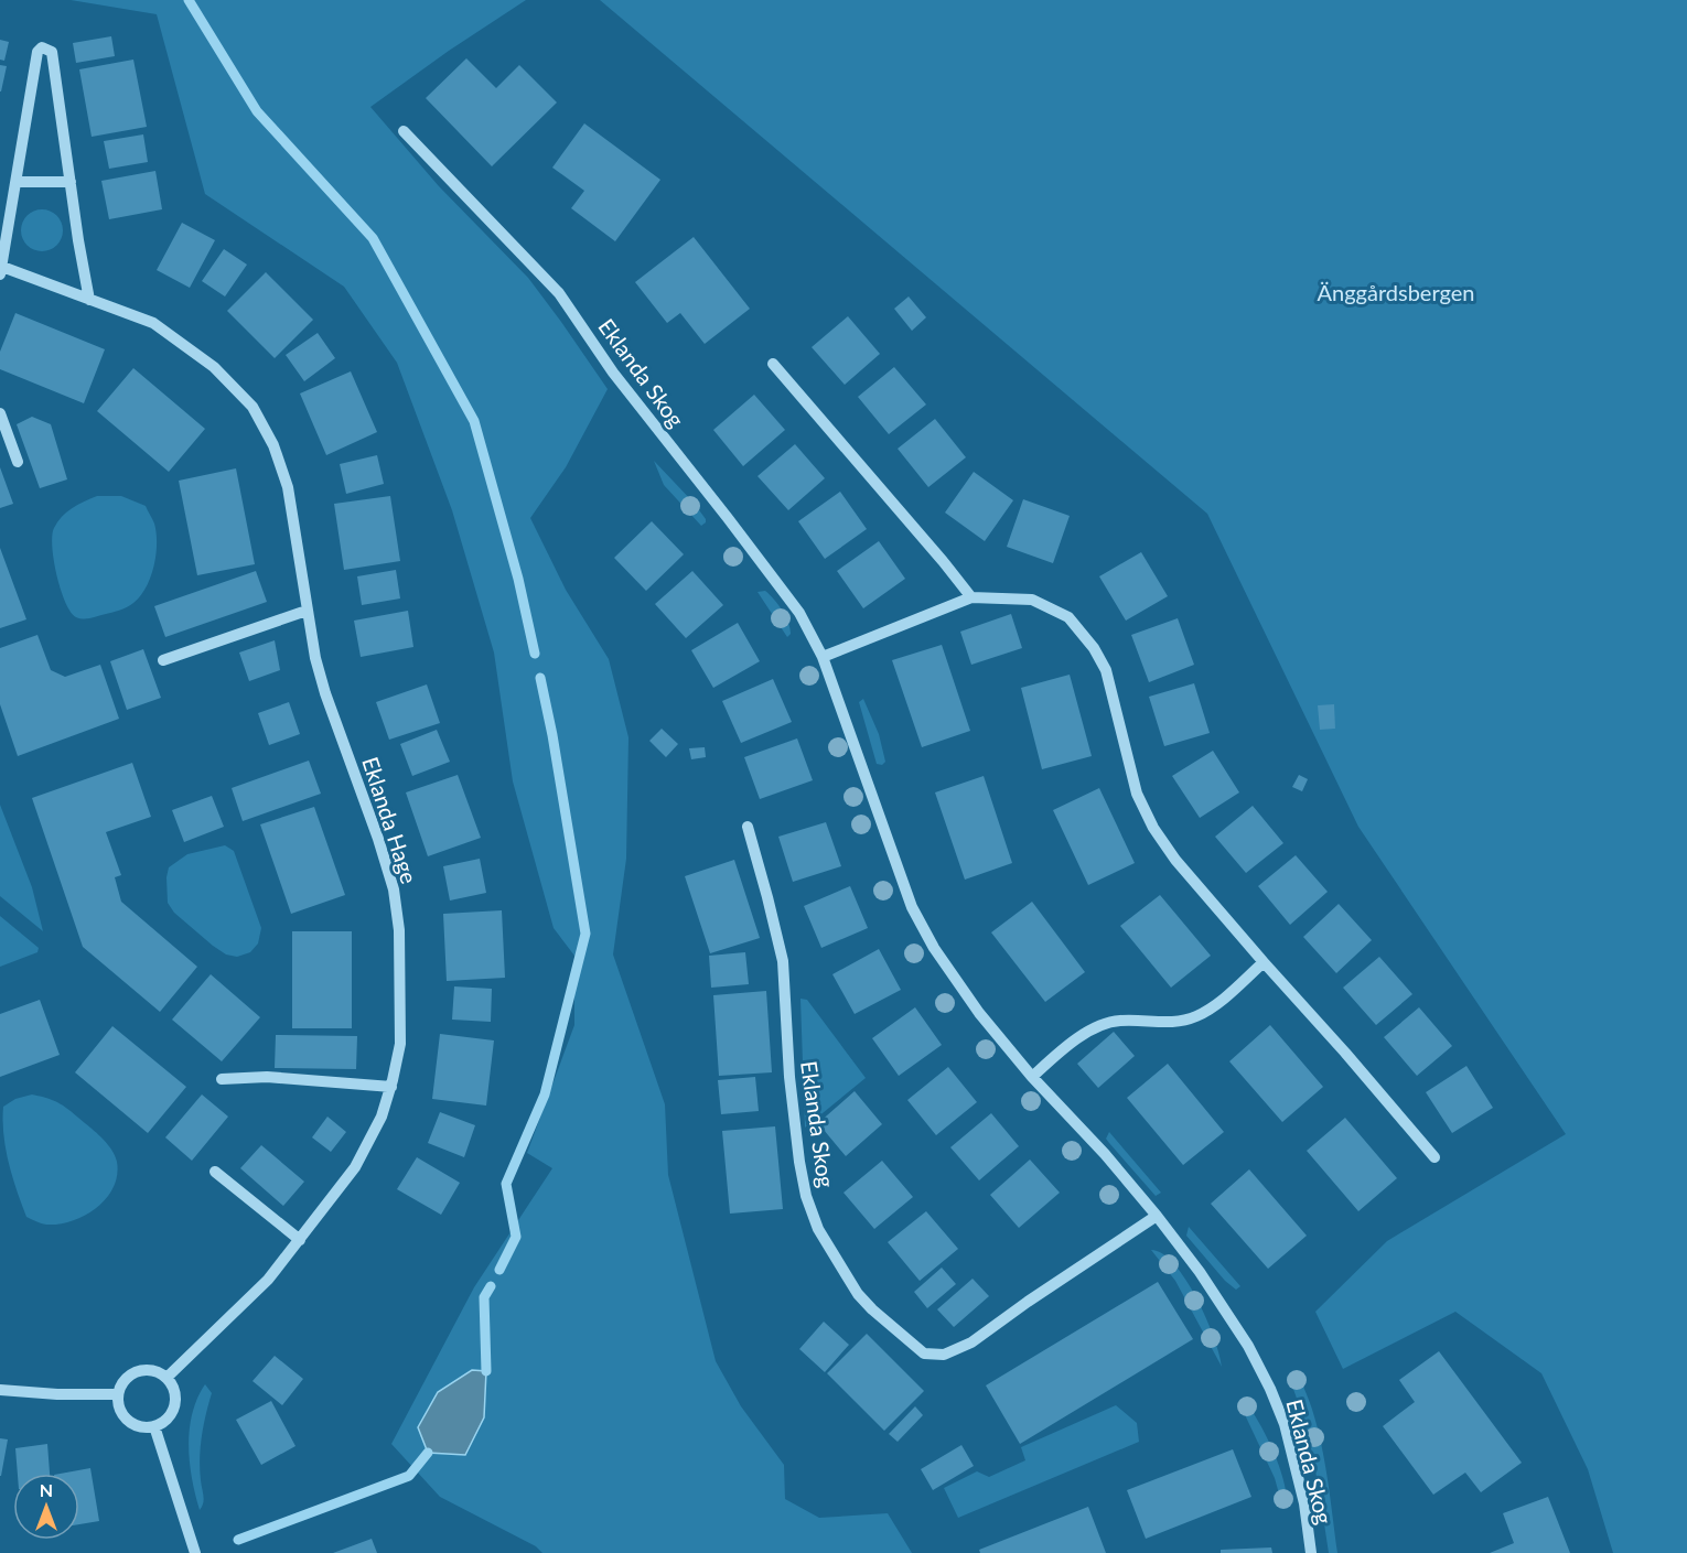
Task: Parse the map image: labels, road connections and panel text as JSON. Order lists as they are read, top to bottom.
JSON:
{
  "streets": {
    "street": ["Eklanda Skog", "Eklanda Hage"]
  },
  "parks": ["Änggårdsbergen"],
  "north": "top"
}
